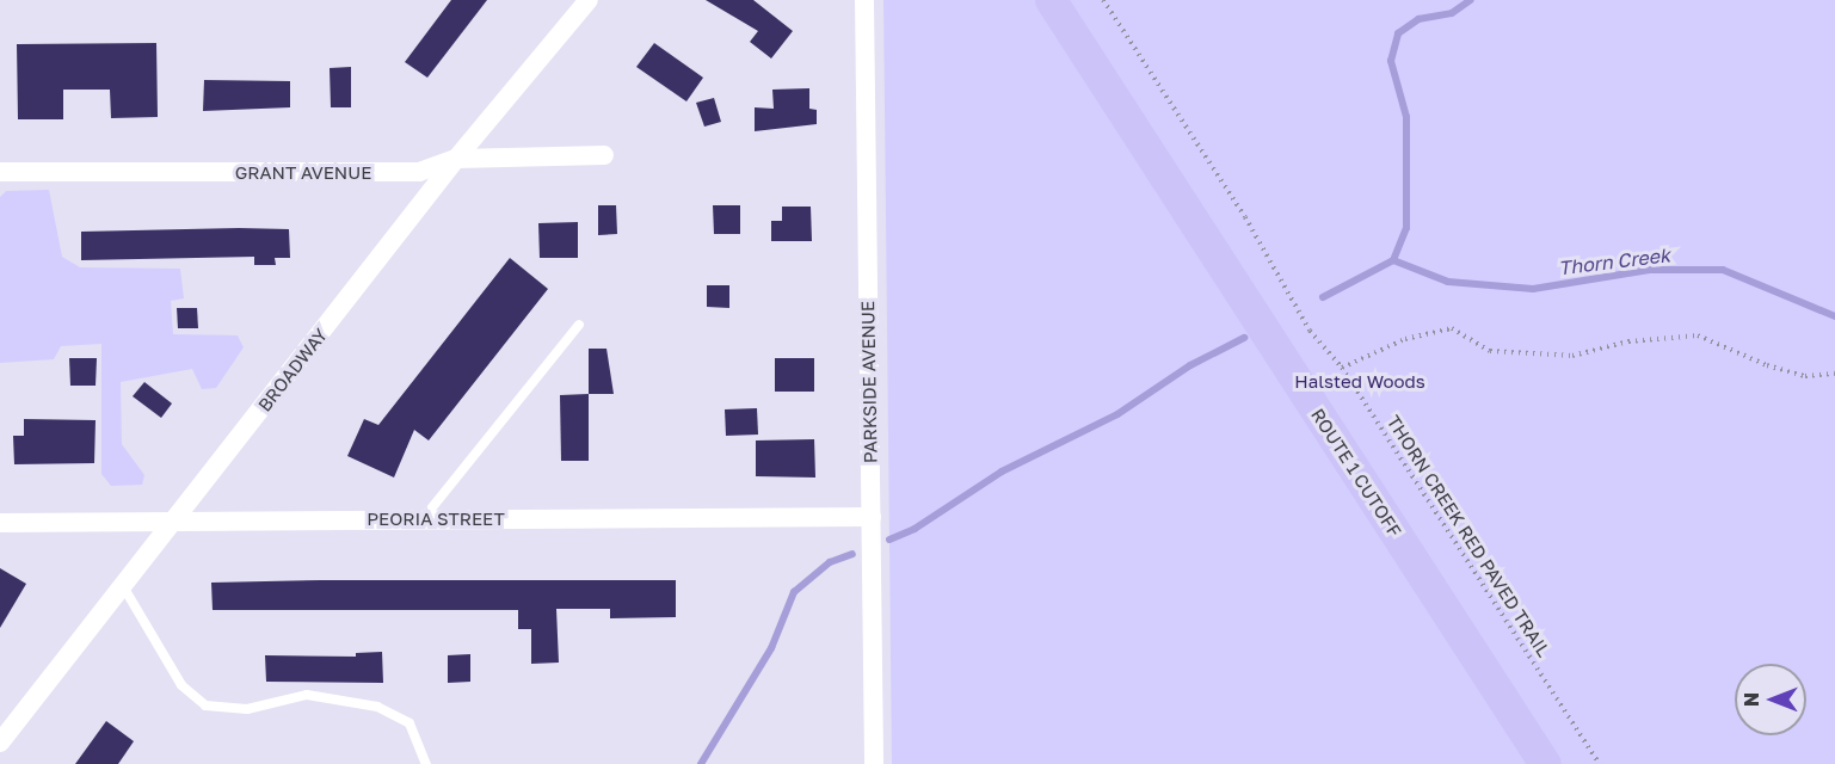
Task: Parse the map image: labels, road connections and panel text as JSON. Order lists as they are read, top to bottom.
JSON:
{
  "streets": {
    "main road": ["ROUTE 1 CUTOFF"],
    "street": [
      "GRANT AVENUE",
      "BROADWAY",
      "PARKSIDE AVENUE",
      "PEORIA STREET"
    ],
    "path": ["THORN CREEK RED PAVED TRAIL"]
  },
  "crossings": [
    ["GRANT AVENUE", "BROADWAY"],
    ["BROADWAY", "PEORIA STREET"],
    ["PARKSIDE AVENUE", "PEORIA STREET"]
  ],
  "water": ["Thorn Creek"],
  "parks": ["Halsted Woods"],
  "north": "left"
}
